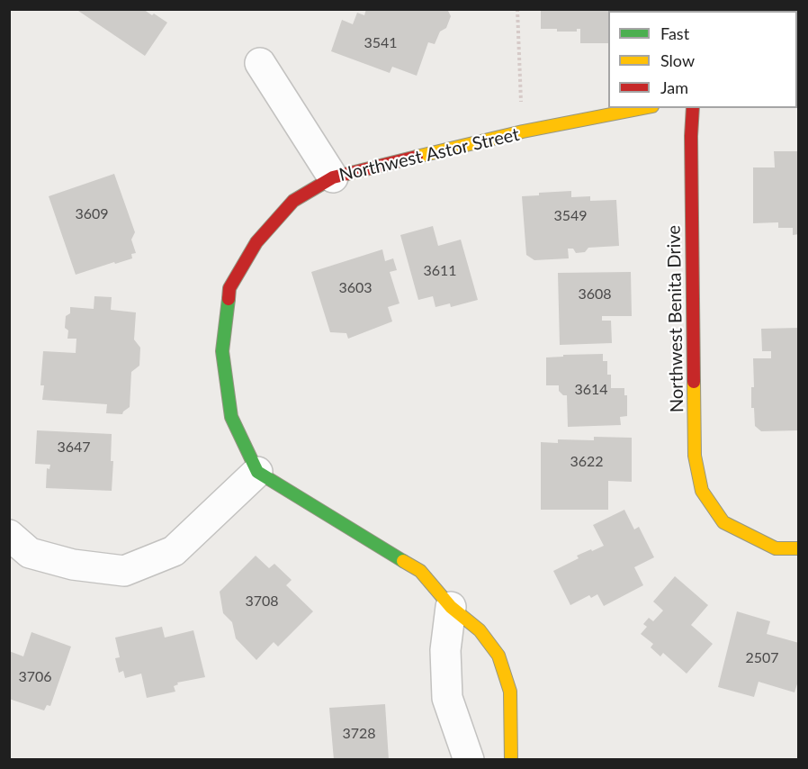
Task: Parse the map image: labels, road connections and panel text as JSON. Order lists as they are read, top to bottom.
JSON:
{
  "streets": {
    "street": ["Northwest Astor Street", "Northwest Benita Drive"]
  },
  "house_numbers": [
    "3541",
    "3609",
    "3549",
    "3611",
    "3603",
    "3608",
    "3614",
    "3647",
    "3622",
    "3708",
    "2507",
    "3706",
    "3728"
  ],
  "legend": ["Fast", "Slow", "Jam"]
}
